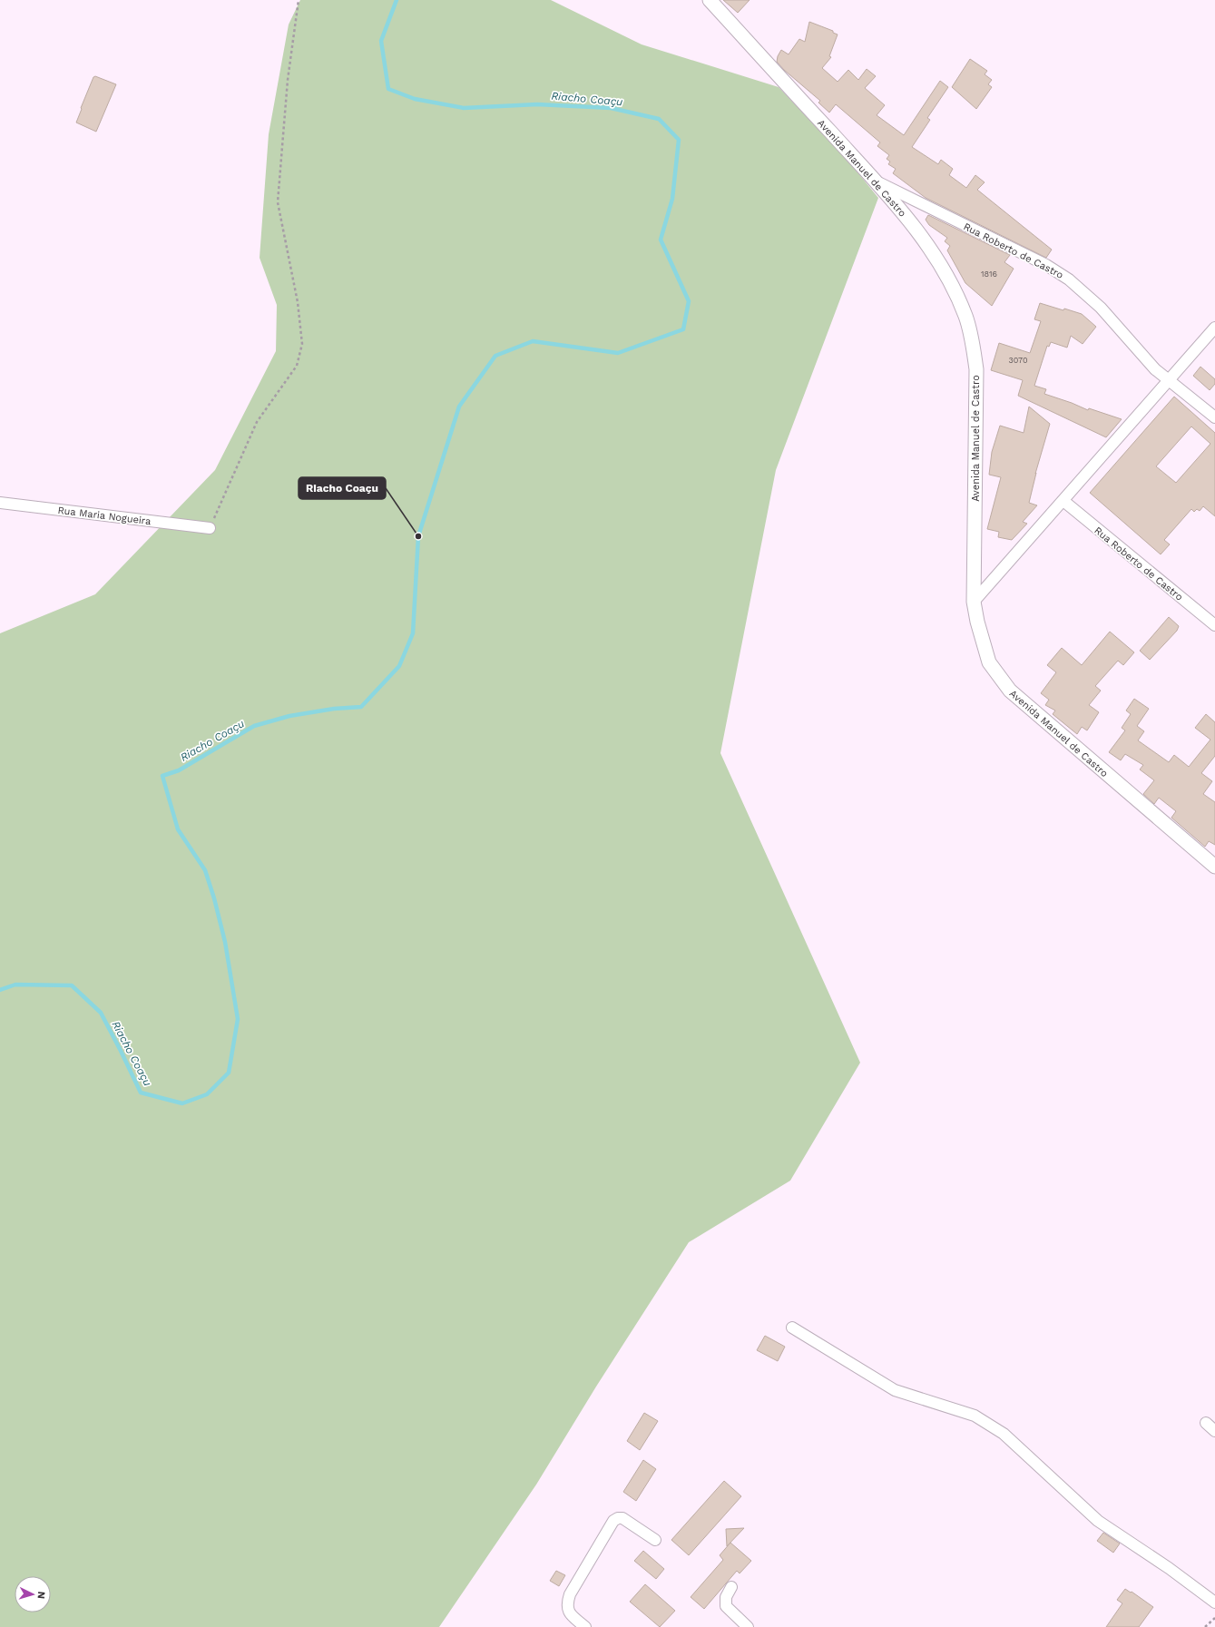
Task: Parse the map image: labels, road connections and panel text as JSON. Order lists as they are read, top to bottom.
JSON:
{
  "streets": {
    "street": ["Avenida Manuel de Castro", "Rua Roberto de Castro", "Rua Maria Nogueira"]
  },
  "crossings": [
    ["Avenida Manuel de Castro", "Rua Roberto de Castro"]
  ],
  "water": ["Riacho Coaçu"],
  "places": ["Riacho Coaçu"],
  "house_numbers": ["1816", "3070"],
  "north": "right"
}
